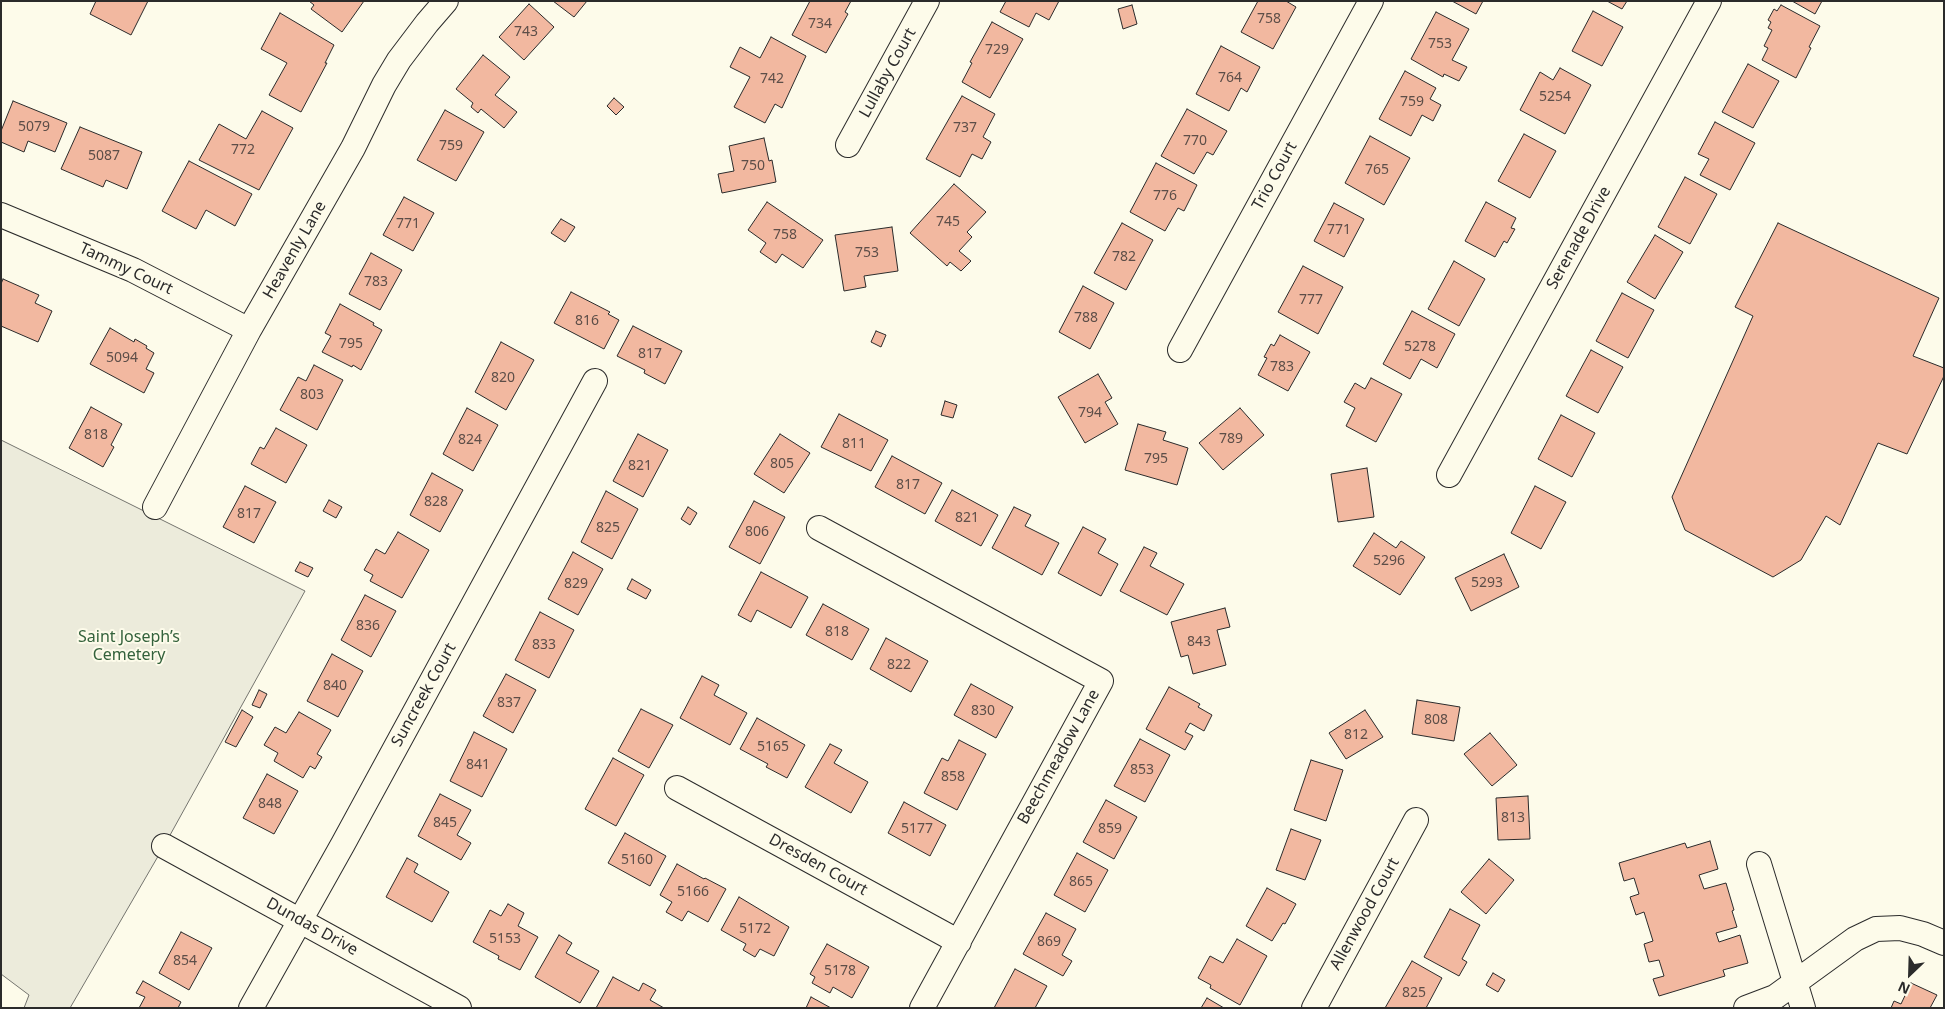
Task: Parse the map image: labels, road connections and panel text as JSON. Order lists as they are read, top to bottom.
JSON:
{
  "streets": {
    "street": [
      "Lullaby Court",
      "Trio Court",
      "Serenade Drive",
      "Heavenly Lane",
      "Tammy Court",
      "Suncreek Court",
      "Beechmeadow Lane",
      "Dresden Court",
      "Allenwood Court",
      "Dundas Drive"
    ]
  },
  "crossings": [
    ["Heavenly Lane", "Tammy Court"],
    ["Suncreek Court", "Dundas Drive"],
    ["Beechmeadow Lane", "Dresden Court"]
  ],
  "parks": ["Saint Joseph’s Cemetery"],
  "house_numbers": [
    "758",
    "734",
    "743",
    "753",
    "729",
    "764",
    "742",
    "5254",
    "759",
    "5079",
    "737",
    "770",
    "759",
    "772",
    "5087",
    "750",
    "765",
    "776",
    "745",
    "771",
    "771",
    "758",
    "753",
    "782",
    "783",
    "777",
    "788",
    "816",
    "795",
    "5278",
    "817",
    "5094",
    "783",
    "820",
    "803",
    "794",
    "818",
    "789",
    "824",
    "811",
    "795",
    "805",
    "821",
    "817",
    "828",
    "817",
    "821",
    "825",
    "806",
    "5296",
    "5293",
    "829",
    "836",
    "818",
    "843",
    "833",
    "822",
    "840",
    "837",
    "830",
    "808",
    "812",
    "5165",
    "841",
    "853",
    "858",
    "848",
    "813",
    "845",
    "5177",
    "859",
    "5160",
    "865",
    "5166",
    "5172",
    "5153",
    "869",
    "854",
    "5178",
    "825"
  ],
  "north": "bottom left"
}
